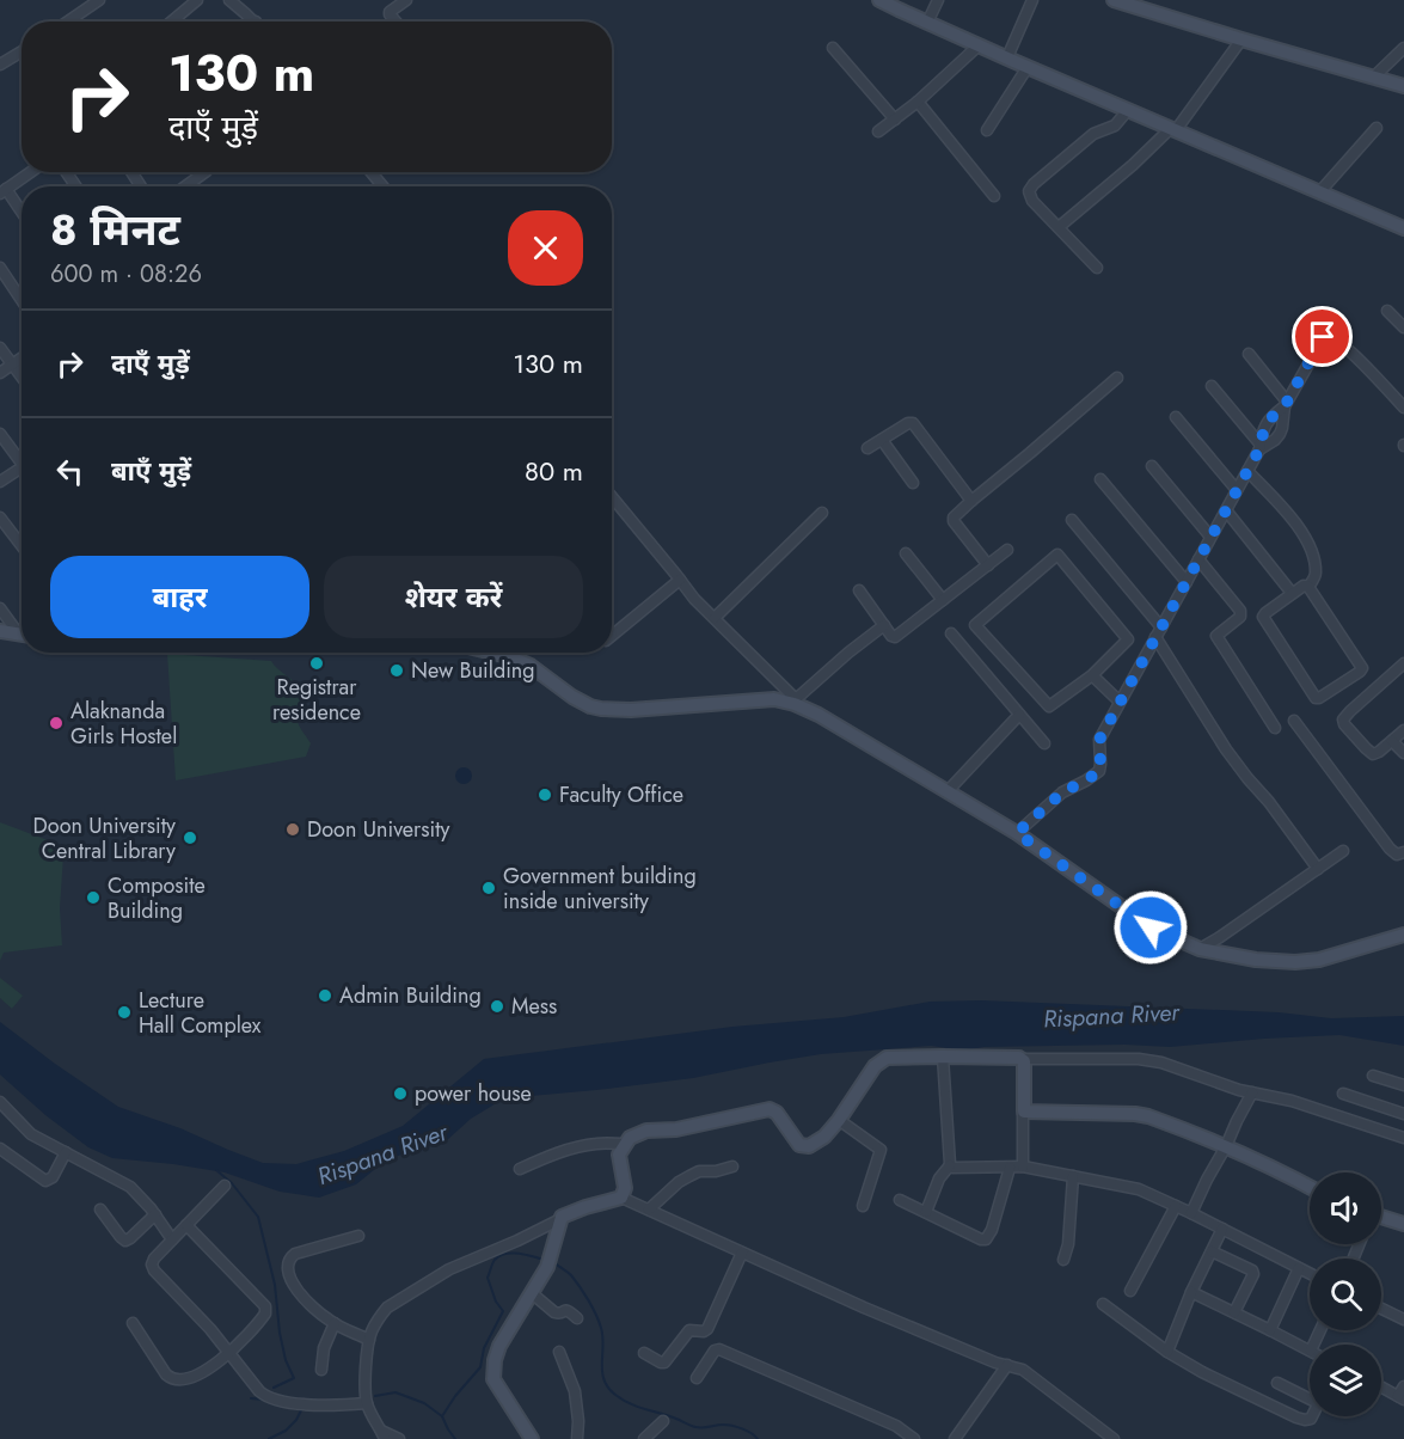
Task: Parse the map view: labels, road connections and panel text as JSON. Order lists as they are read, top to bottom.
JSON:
{
  "water": ["Rispana River"],
  "places": [
    "Registrar residence",
    "New Building",
    "Alaknanda Girls Hostel",
    "Faculty Office",
    "Doon University",
    "Doon University Central Library",
    "Government building inside university",
    "Composite Building",
    "Admin Building",
    "Mess",
    "Lecture Hall Complex",
    "power house"
  ],
  "page": {
    "turn": ["130 m", "दाएँ मुड़ें"],
    "heading": ["8 मिनट", "600 m · 08:26"],
    "list": [
      {
        "name": "दाएँ मुड़ें",
        "value": "130 m"
      },
      {
        "name": "बाएँ मुड़ें",
        "value": "80 m"
      }
    ],
    "buttons": ["बाहर", "शेयर करें"]
  }
}
